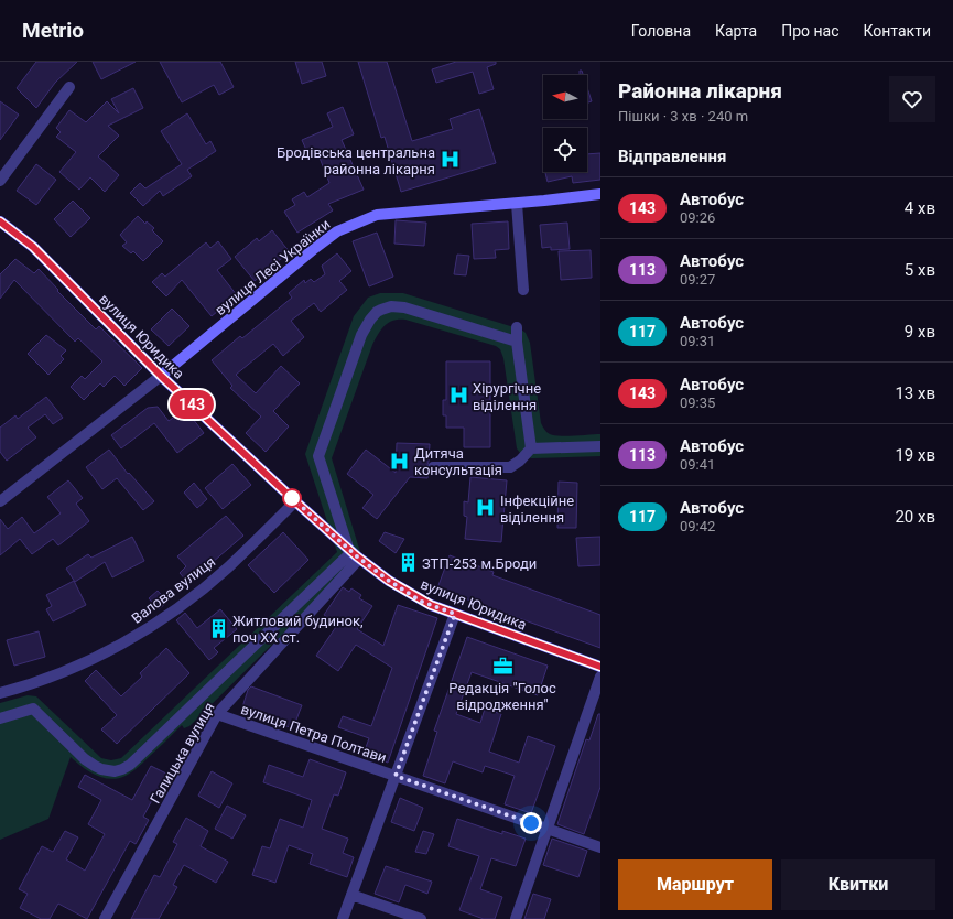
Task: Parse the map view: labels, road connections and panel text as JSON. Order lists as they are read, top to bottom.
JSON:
{
  "streets": {
    "street": [
      "вулиця Лесі Українки",
      "вулиця Юридика",
      "Валова вулиця",
      "вулиця Петра Полтави",
      "Галицька вулиця"
    ]
  },
  "crossings": [
    ["вулиця Лесі Українки", "вулиця Юридика"],
    ["вулиця Юридика", "Валова вулиця"],
    ["вулиця Юридика", "Галицька вулиця"],
    ["вулиця Петра Полтави", "Галицька вулиця"]
  ],
  "places": {
    "hospital": [
      "Бродівська центральна районна лікарня",
      "Хірургічне віділення",
      "Дитяча консультація",
      "Інфекційне віділення"
    ],
    "building": ["ЗТП-253 м.Броди", "Житловий будинок, поч XX ст."],
    "office": ["Редакція \"Голос відродження\""]
  },
  "lines": ["bus line 143"],
  "north": "left",
  "page": {
    "header": "Metrio",
    "nav": [
      "Головна",
      "Карта",
      "Про нас",
      "Контакти"
    ],
    "on_map": "143",
    "heading": [
      ["Районна лікарня", "Пішки · 3 хв · 240 m"],
      "Відправлення"
    ],
    "list": [
      {
        "mark": "143",
        "name": "Автобус",
        "note": "09:26",
        "value": "4 хв"
      },
      {
        "mark": "113",
        "name": "Автобус",
        "note": "09:27",
        "value": "5 хв"
      },
      {
        "mark": "117",
        "name": "Автобус",
        "note": "09:31",
        "value": "9 хв"
      },
      {
        "mark": "143",
        "name": "Автобус",
        "note": "09:35",
        "value": "13 хв"
      },
      {
        "mark": "113",
        "name": "Автобус",
        "note": "09:41",
        "value": "19 хв"
      },
      {
        "mark": "117",
        "name": "Автобус",
        "note": "09:42",
        "value": "20 хв"
      }
    ],
    "buttons": ["Маршрут", "Квитки"]
  }
}
